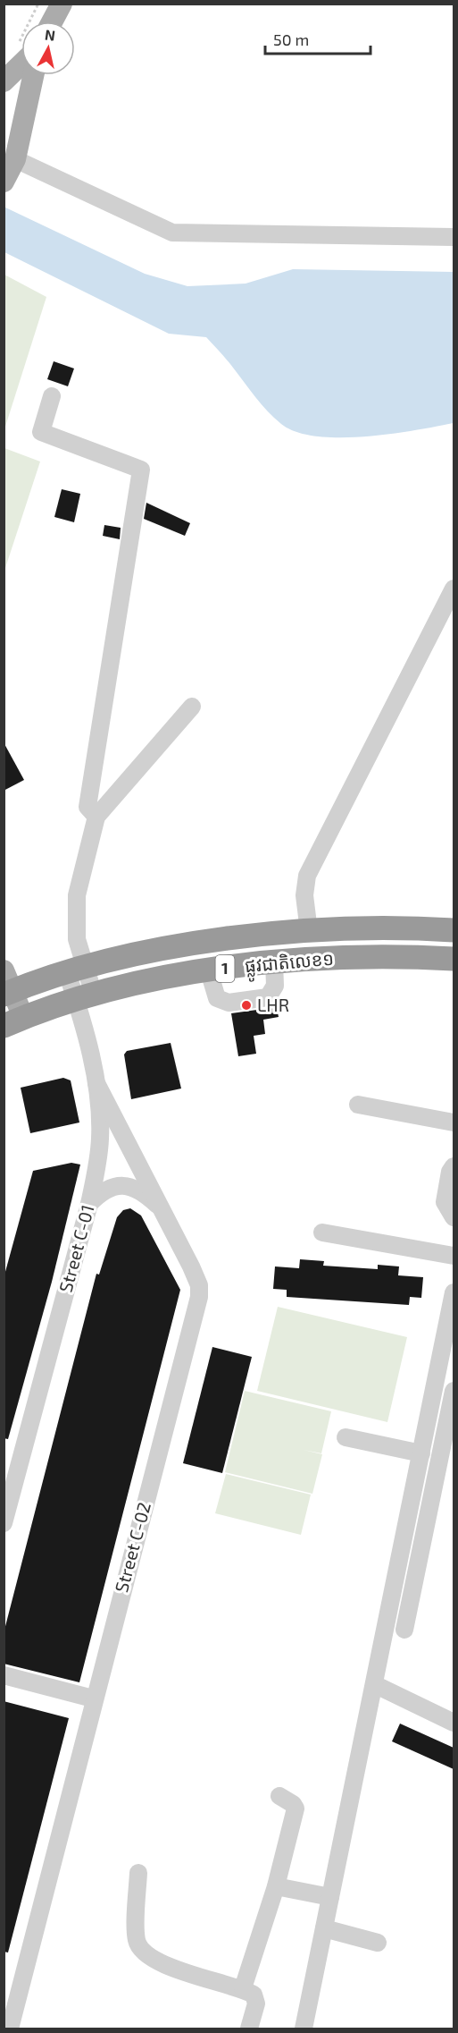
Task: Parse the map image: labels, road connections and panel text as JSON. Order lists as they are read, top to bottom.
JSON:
{
  "streets": {
    "highway": ["ផ្លូវជាតិលេខ១", "1"],
    "street": ["Street C-01", "Street C-02"]
  },
  "crossings": [
    ["ផ្លូវជាតិលេខ១", "Street C-01"],
    ["Street C-01", "Street C-02"]
  ],
  "places": ["LHR"],
  "scale_bar": "50 m",
  "north": "top"
}
